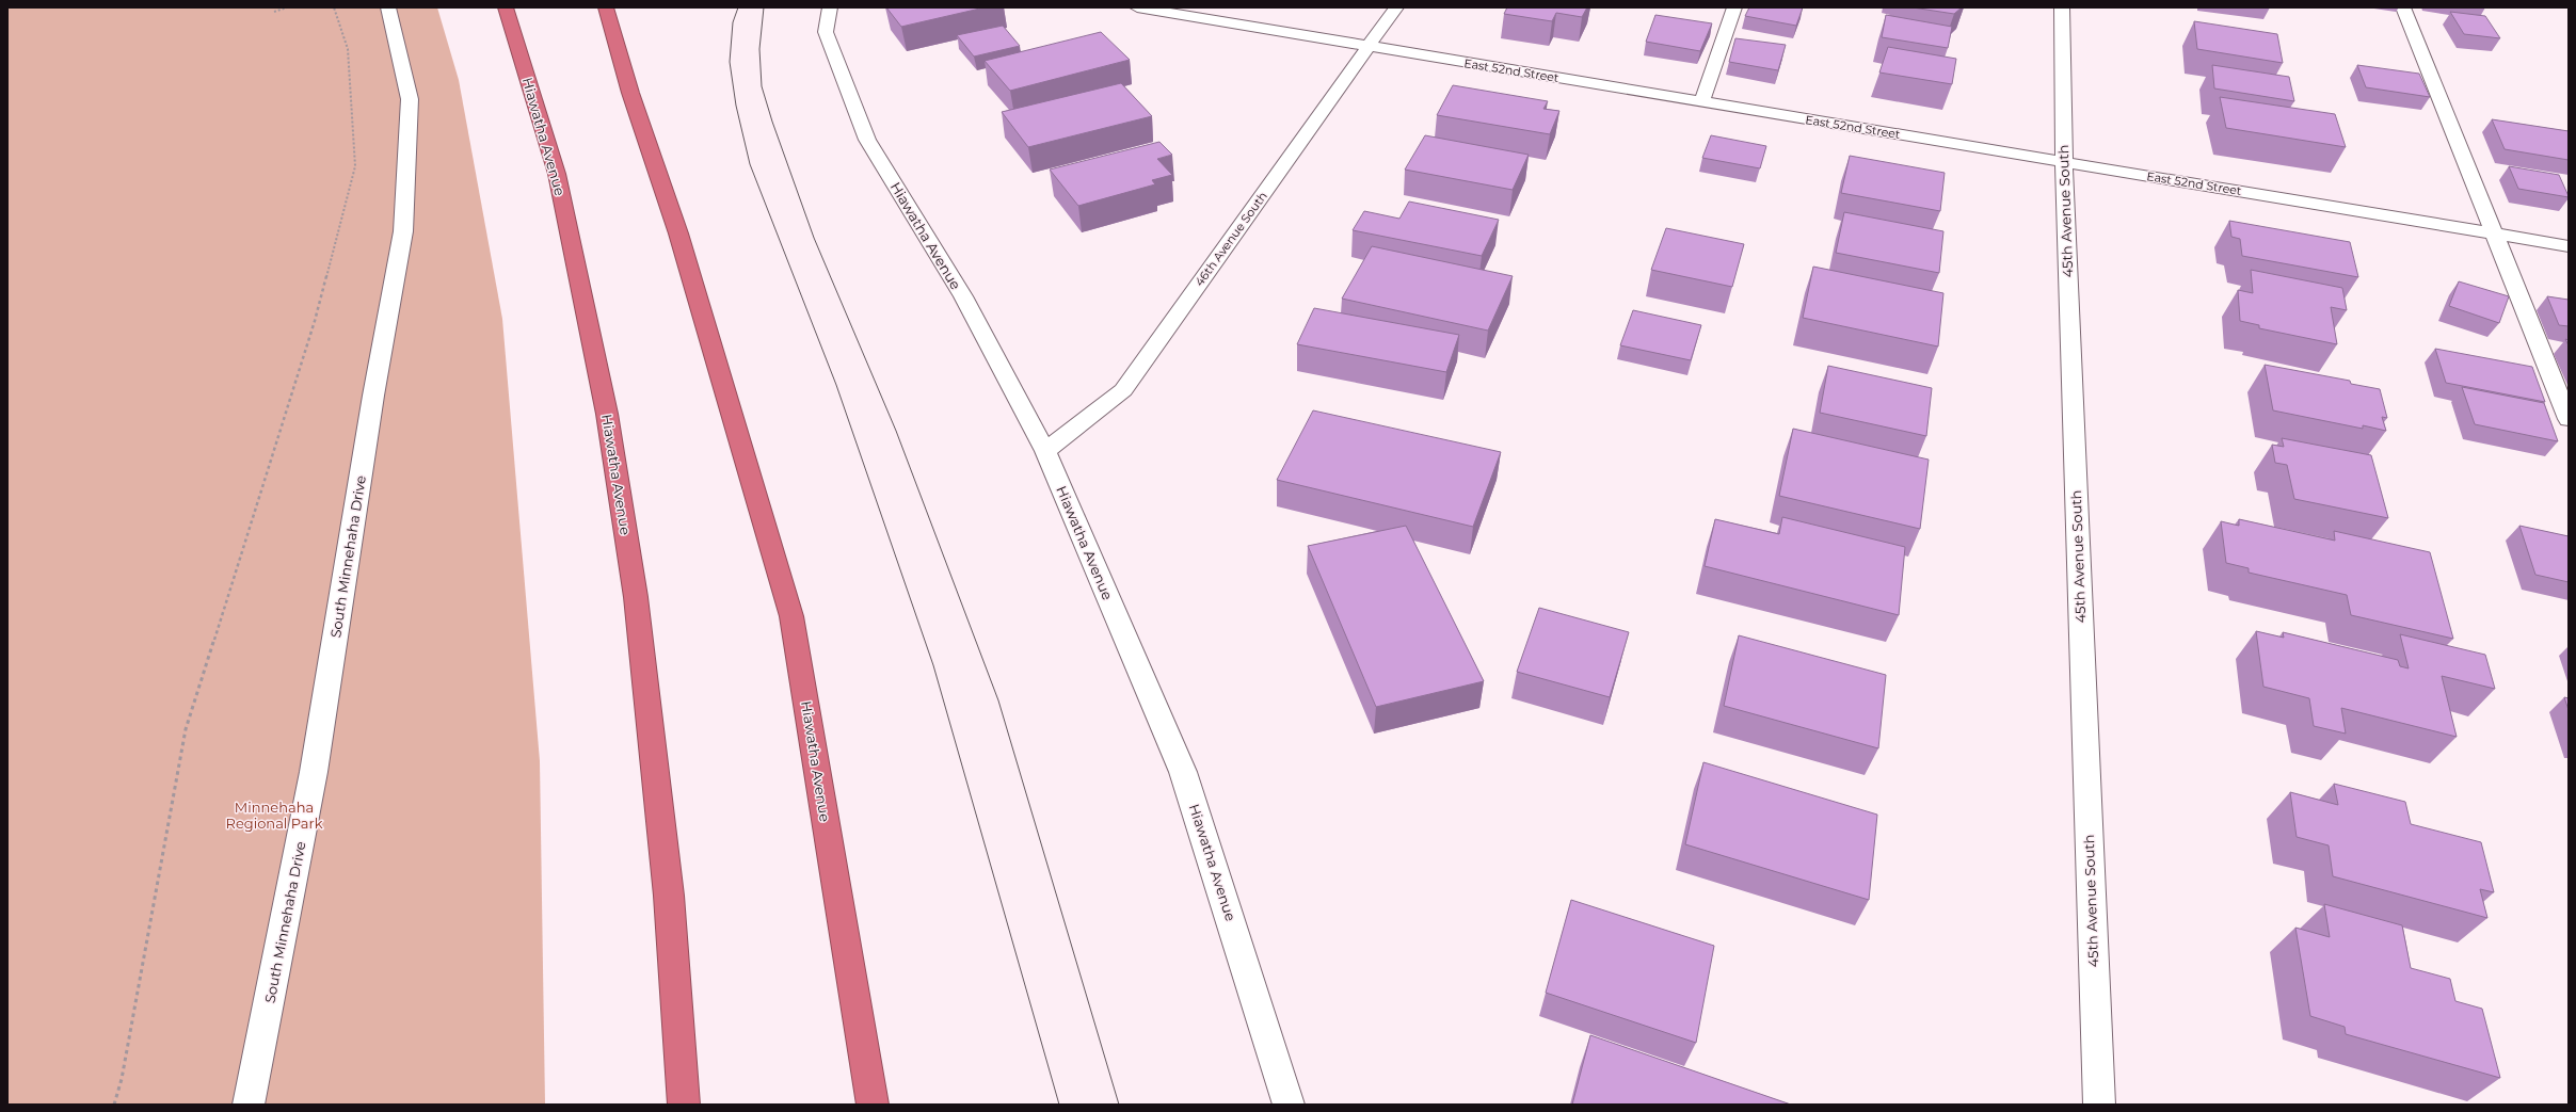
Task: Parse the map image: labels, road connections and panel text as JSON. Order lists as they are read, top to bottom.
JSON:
{
  "streets": {
    "highway": ["Hiawatha Avenue"],
    "street": [
      "East 52nd Street",
      "45th Avenue South",
      "46th Avenue South",
      "South Minnehaha Drive"
    ]
  },
  "crossings": [
    ["East 52nd Street", "45th Avenue South"],
    ["East 52nd Street", "46th Avenue South"],
    ["Hiawatha Avenue", "46th Avenue South"]
  ],
  "parks": ["Minnehaha Regional Park"]
}
